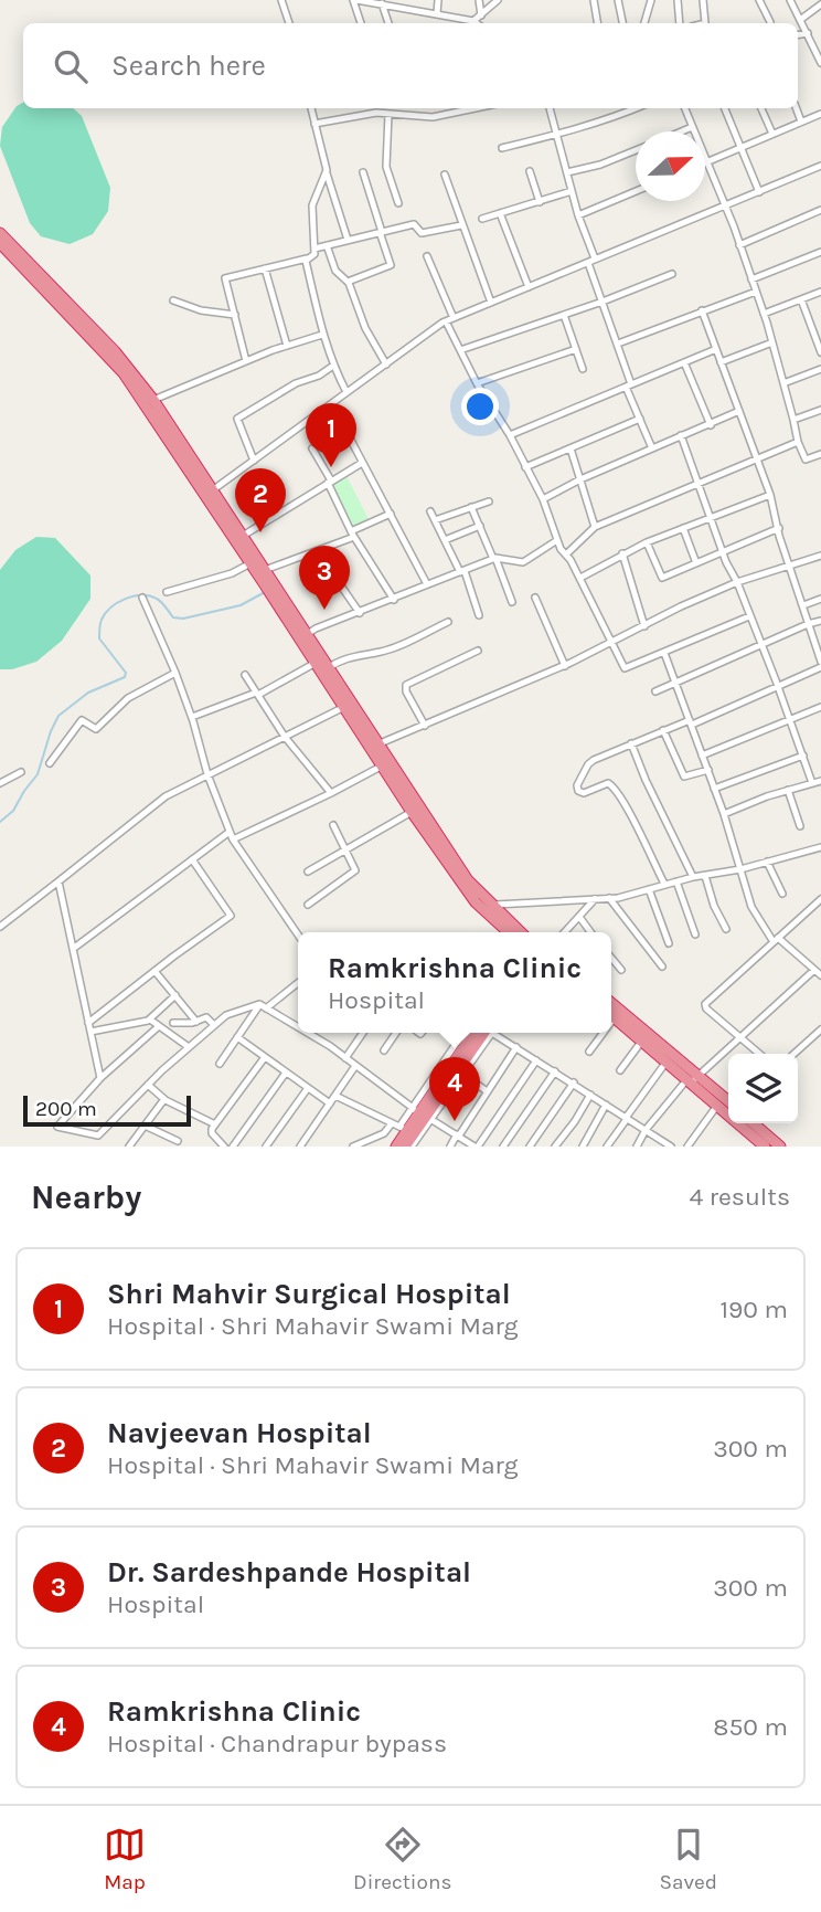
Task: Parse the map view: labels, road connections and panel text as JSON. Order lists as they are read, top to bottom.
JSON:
{
  "scale_bar": "200 m",
  "north": "right",
  "page": {
    "search": "Search here",
    "pins": [
      "1",
      "2",
      "3",
      "4"
    ],
    "popup": ["Ramkrishna Clinic", "Hospital"],
    "scale": "200 m",
    "heading": ["Nearby", "4 results"],
    "list": [
      {
        "mark": "1",
        "name": "Shri Mahvir Surgical Hospital",
        "note": "Hospital · Shri Mahavir Swami Marg",
        "value": "190 m"
      },
      {
        "mark": "2",
        "name": "Navjeevan Hospital",
        "note": "Hospital · Shri Mahavir Swami Marg",
        "value": "300 m"
      },
      {
        "mark": "3",
        "name": "Dr. Sardeshpande Hospital",
        "note": "Hospital",
        "value": "300 m"
      },
      {
        "mark": "4",
        "name": "Ramkrishna Clinic",
        "note": "Hospital · Chandrapur bypass",
        "value": "850 m"
      }
    ],
    "nav": ["Map", "Directions", "Saved"]
  }
}
